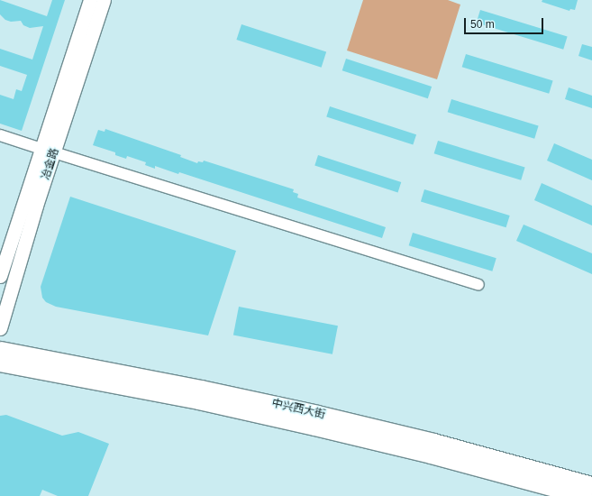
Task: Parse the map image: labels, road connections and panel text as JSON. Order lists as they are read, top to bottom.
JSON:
{
  "streets": {
    "main road": ["中兴西大街"],
    "street": ["冶金路"]
  },
  "scale_bar": "50 m"
}
